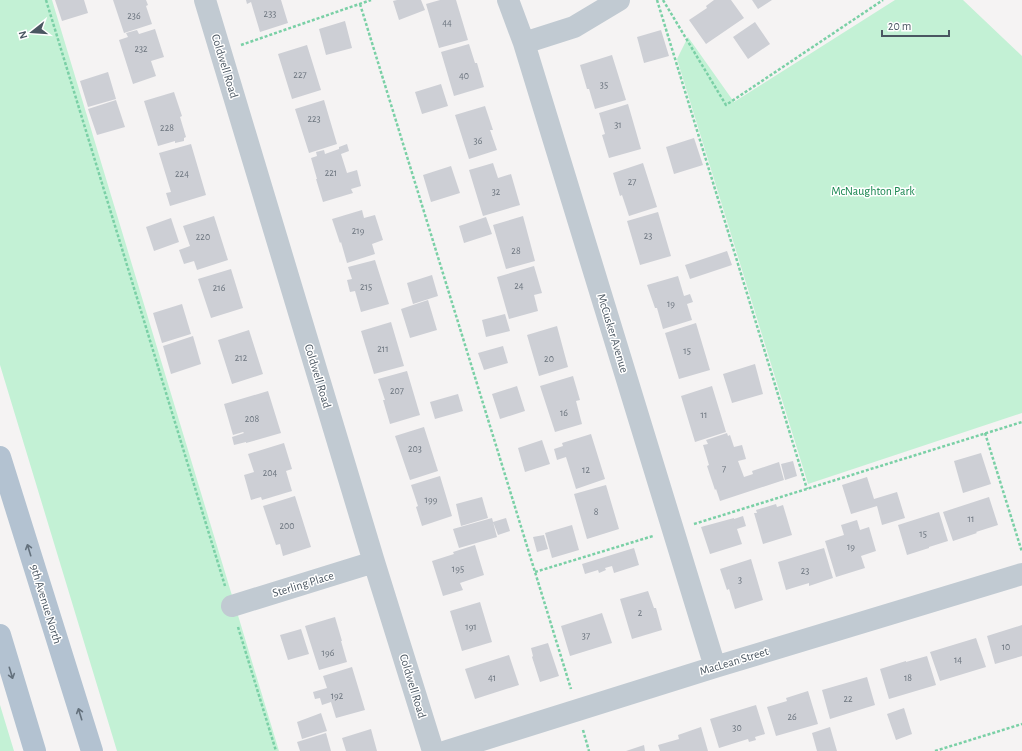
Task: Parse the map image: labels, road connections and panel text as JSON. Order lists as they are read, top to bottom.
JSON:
{
  "streets": {
    "main road": ["9th Avenue North"],
    "street": [
      "Coldwell Road",
      "McCusker Avenue",
      "Sterling Place",
      "MacLean Street"
    ]
  },
  "crossings": [
    ["Coldwell Road", "Sterling Place"],
    ["McCusker Avenue", "MacLean Street"]
  ],
  "parks": ["McNaughton Park"],
  "house_numbers": [
    "233",
    "236",
    "44",
    "232",
    "227",
    "40",
    "35",
    "223",
    "31",
    "228",
    "36",
    "221",
    "224",
    "27",
    "32",
    "219",
    "23",
    "220",
    "28",
    "24",
    "215",
    "216",
    "19",
    "211",
    "15",
    "212",
    "20",
    "207",
    "16",
    "11",
    "208",
    "203",
    "7",
    "12",
    "204",
    "199",
    "8",
    "11",
    "200",
    "15",
    "19",
    "195",
    "23",
    "3",
    "2",
    "191",
    "37",
    "10",
    "196",
    "14",
    "41",
    "18",
    "192",
    "22",
    "26",
    "30"
  ],
  "scale_bar": "20 m",
  "north": "left"
}
